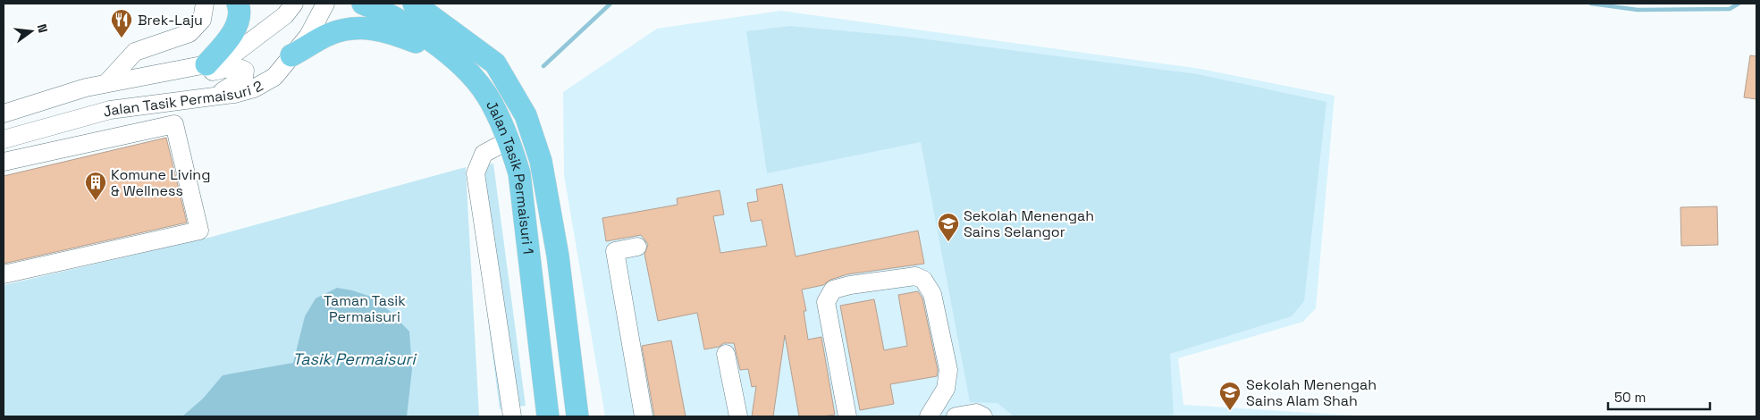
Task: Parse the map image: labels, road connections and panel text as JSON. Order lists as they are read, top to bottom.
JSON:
{
  "streets": {
    "main road": ["Jalan Tasik Permaisuri 1"],
    "street": ["Jalan Tasik Permaisuri 2"]
  },
  "water": ["Tasik Permaisuri"],
  "parks": ["Taman Tasik Permaisuri"],
  "places": {
    "restaurant": ["Brek-Laju"],
    "building": ["Komune Living & Wellness"],
    "school or university": ["Sekolah Menengah Sains Selangor", "Sekolah Menengah Sains Alam Shah"]
  },
  "scale_bar": "50 m",
  "north": "right"
}
